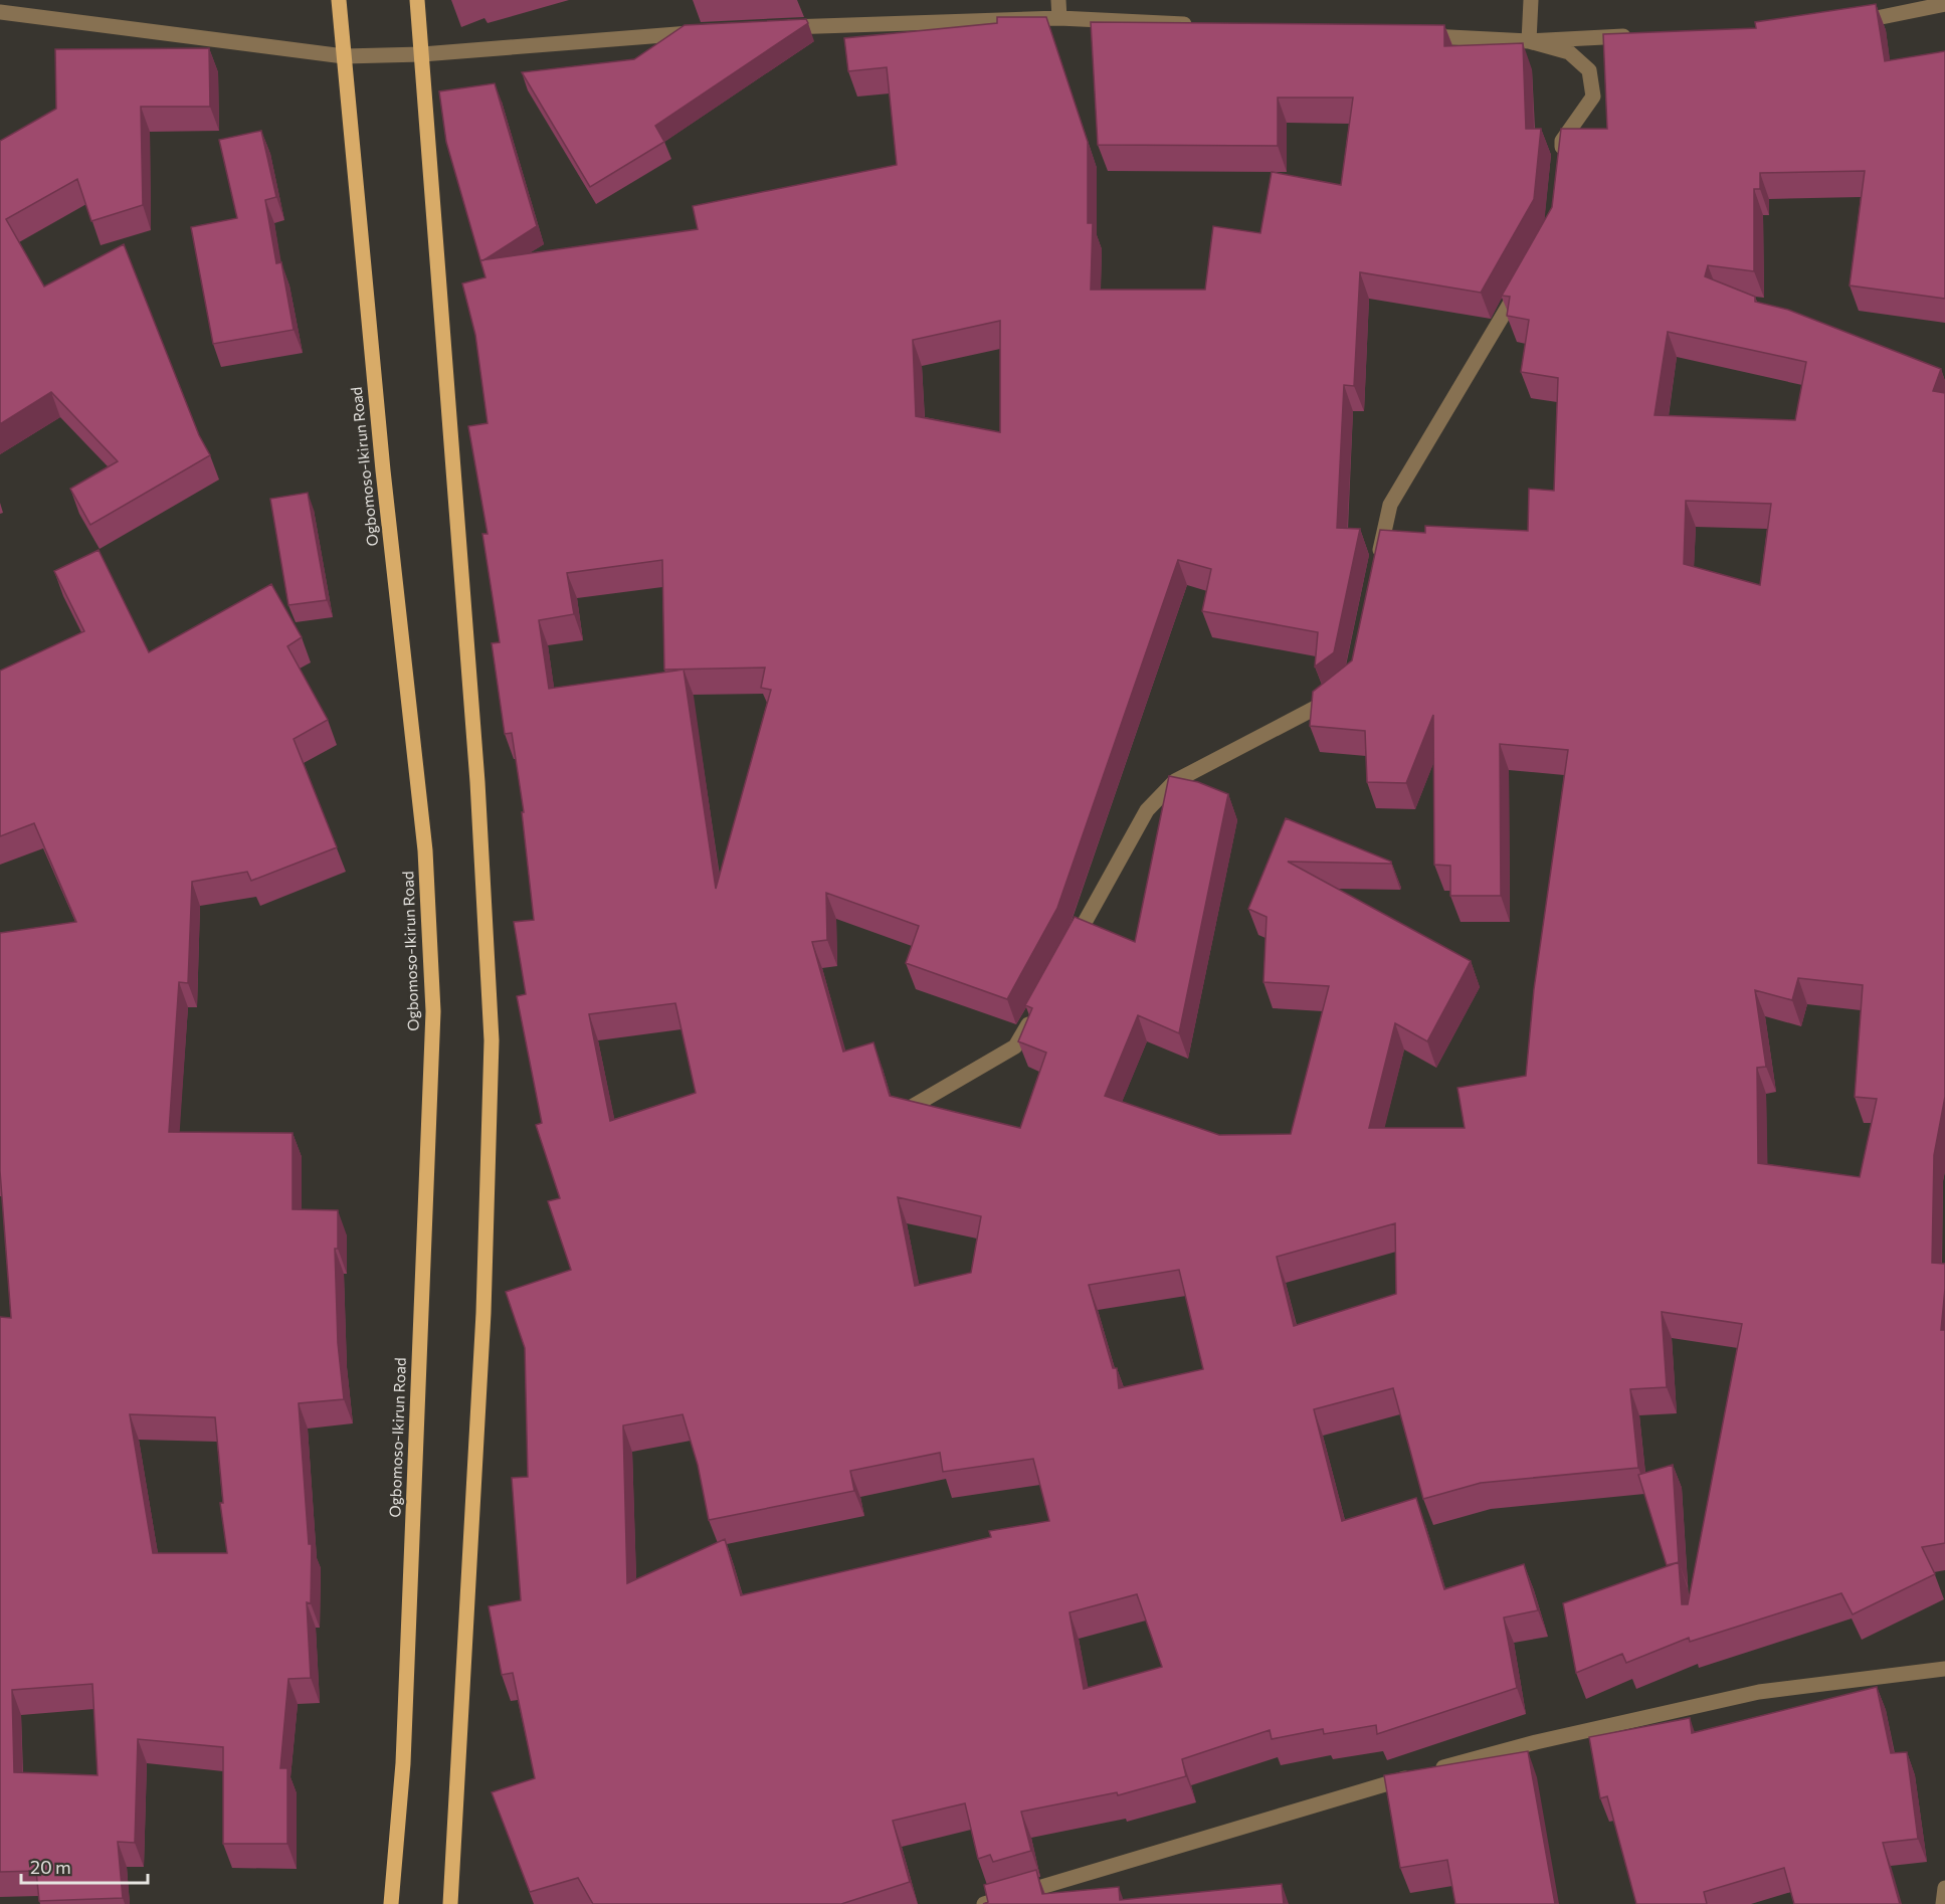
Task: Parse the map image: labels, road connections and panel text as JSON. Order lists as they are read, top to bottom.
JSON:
{
  "streets": {
    "main road": ["Ogbomoso-Ikirun Road"]
  },
  "scale_bar": "20 m"
}
